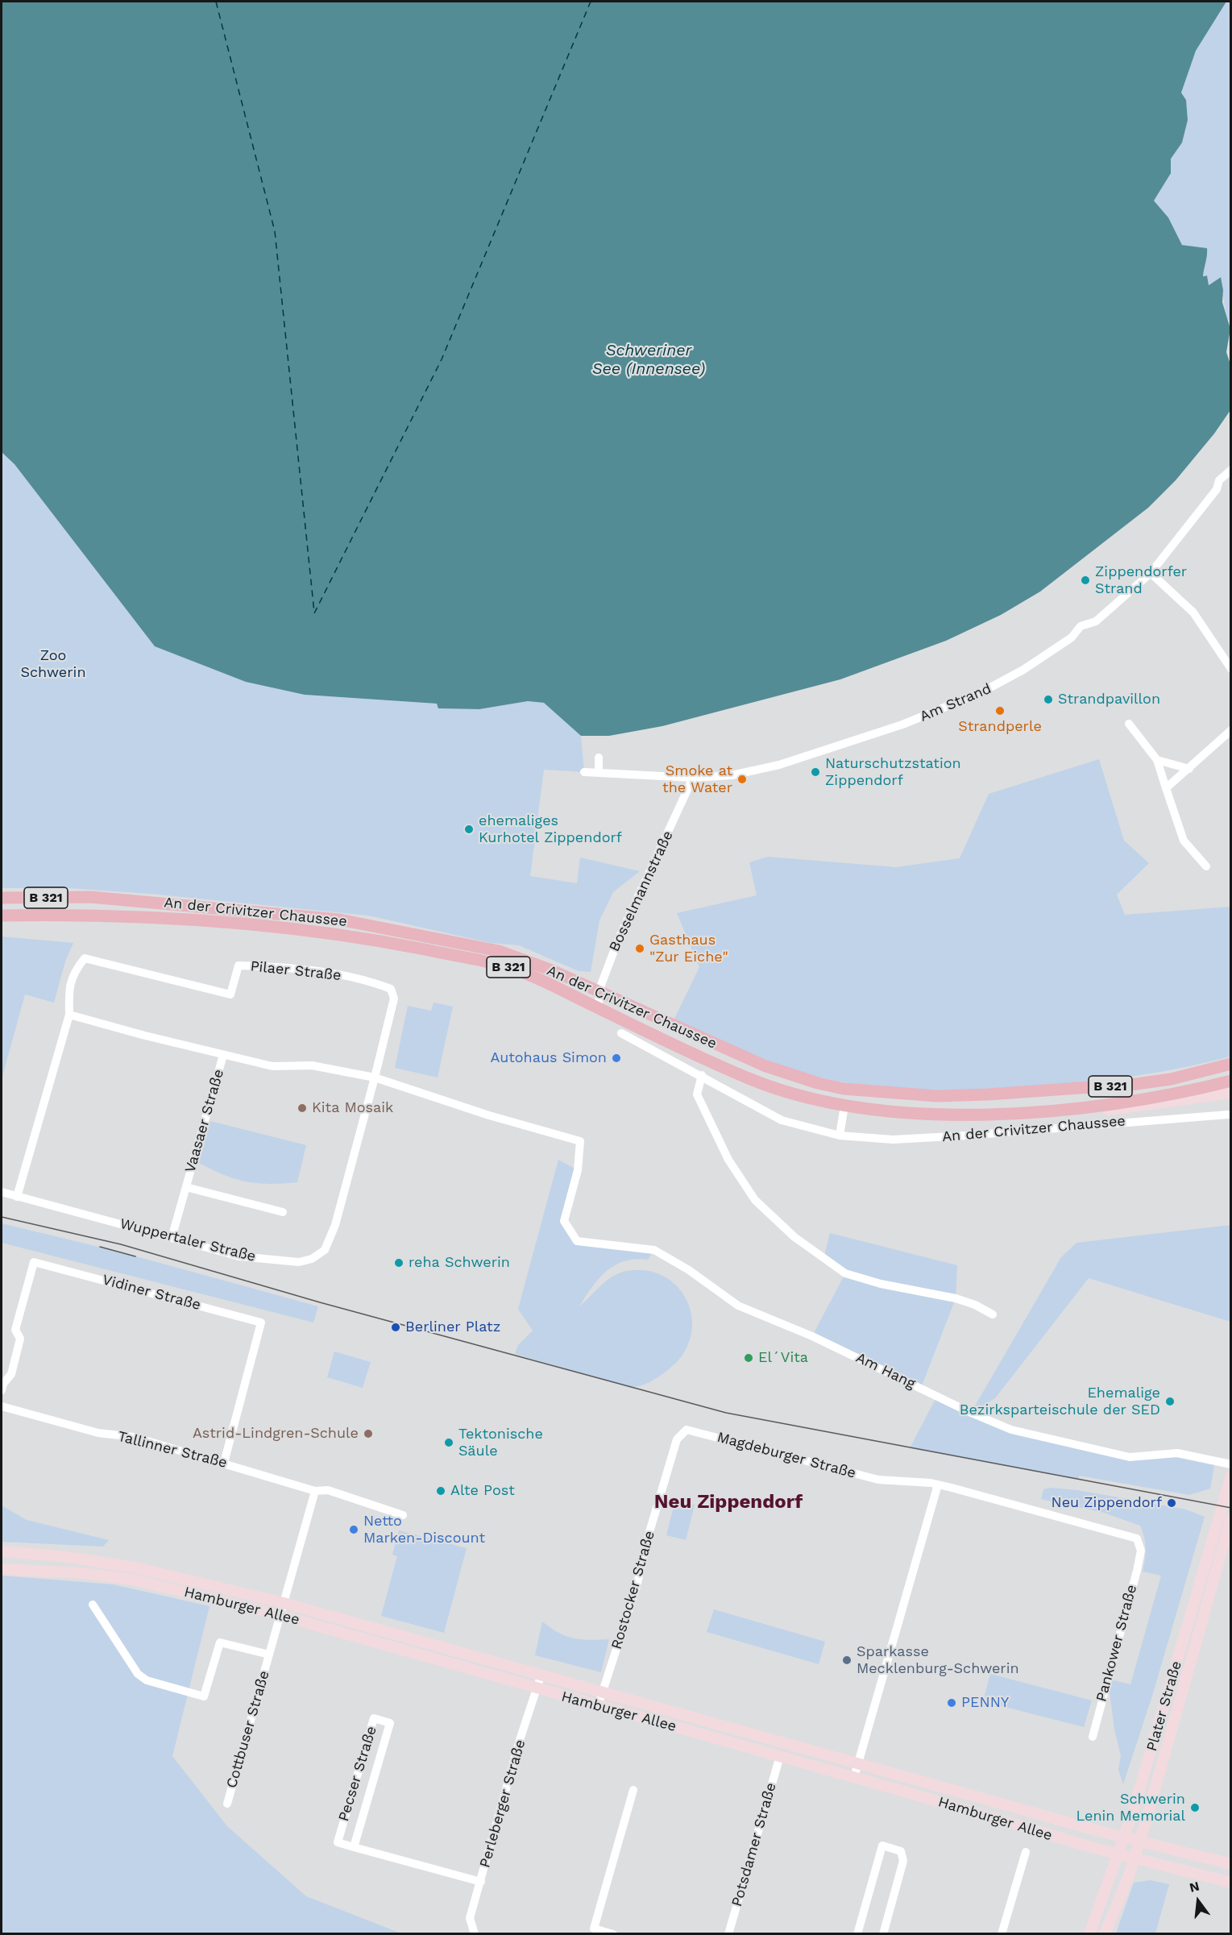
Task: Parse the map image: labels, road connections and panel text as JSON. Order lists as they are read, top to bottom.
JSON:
{
  "streets": {
    "main road": ["B 321", "An der Crivitzer Chaussee"],
    "street": [
      "Am Strand",
      "Bosselmannstraße",
      "Pilaer Straße",
      "Vaasaer Straße",
      "Wuppertaler Straße",
      "Vidiner Straße",
      "Am Hang",
      "Tallinner Straße",
      "Magdeburger Straße",
      "Rostocker Straße",
      "Hamburger Allee",
      "Pankower Straße",
      "Plater Straße",
      "Cottbuser Straße",
      "Pecser Straße",
      "Perleberger Straße",
      "Potsdamer Straße"
    ]
  },
  "crossings": [
    ["Am Strand", "Bosselmannstraße"],
    ["Bosselmannstraße", "An der Crivitzer Chaussee"],
    ["B 321", "An der Crivitzer Chaussee"],
    ["Pilaer Straße", "Wuppertaler Straße"],
    ["Pilaer Straße", "Am Hang"],
    ["Vaasaer Straße", "Wuppertaler Straße"],
    ["Wuppertaler Straße", "Am Hang"],
    ["Vidiner Straße", "Tallinner Straße"],
    ["Magdeburger Straße", "Rostocker Straße"],
    ["Magdeburger Straße", "Pankower Straße"],
    ["Rostocker Straße", "Hamburger Allee"],
    ["Hamburger Allee", "Plater Straße"],
    ["Hamburger Allee", "Cottbuser Straße"],
    ["Hamburger Allee", "Perleberger Straße"],
    ["Hamburger Allee", "Potsdamer Straße"],
    ["Pecser Straße", "Perleberger Straße"]
  ],
  "districts": ["Neu Zippendorf"],
  "water": ["Schweriner See (Innensee)"],
  "parks": ["Zoo Schwerin"],
  "places": [
    "Zippendorfer Strand",
    "Strandpavillon",
    "Strandperle",
    "Naturschutzstation Zippendorf",
    "Smoke at the Water",
    "ehemaliges Kurhotel Zippendorf",
    "Gasthaus \"Zur Eiche\"",
    "Autohaus Simon",
    "Kita Mosaik",
    "reha Schwerin",
    "Berliner Platz",
    "El´Vita",
    "Ehemalige Bezirksparteischule der SED",
    "Astrid-Lindgren-Schule",
    "Tektonische Säule",
    "Alte Post",
    "Neu Zippendorf",
    "Netto Marken-Discount",
    "Sparkasse Mecklenburg-Schwerin",
    "PENNY",
    "Schwerin Lenin Memorial"
  ],
  "north": "top"
}
